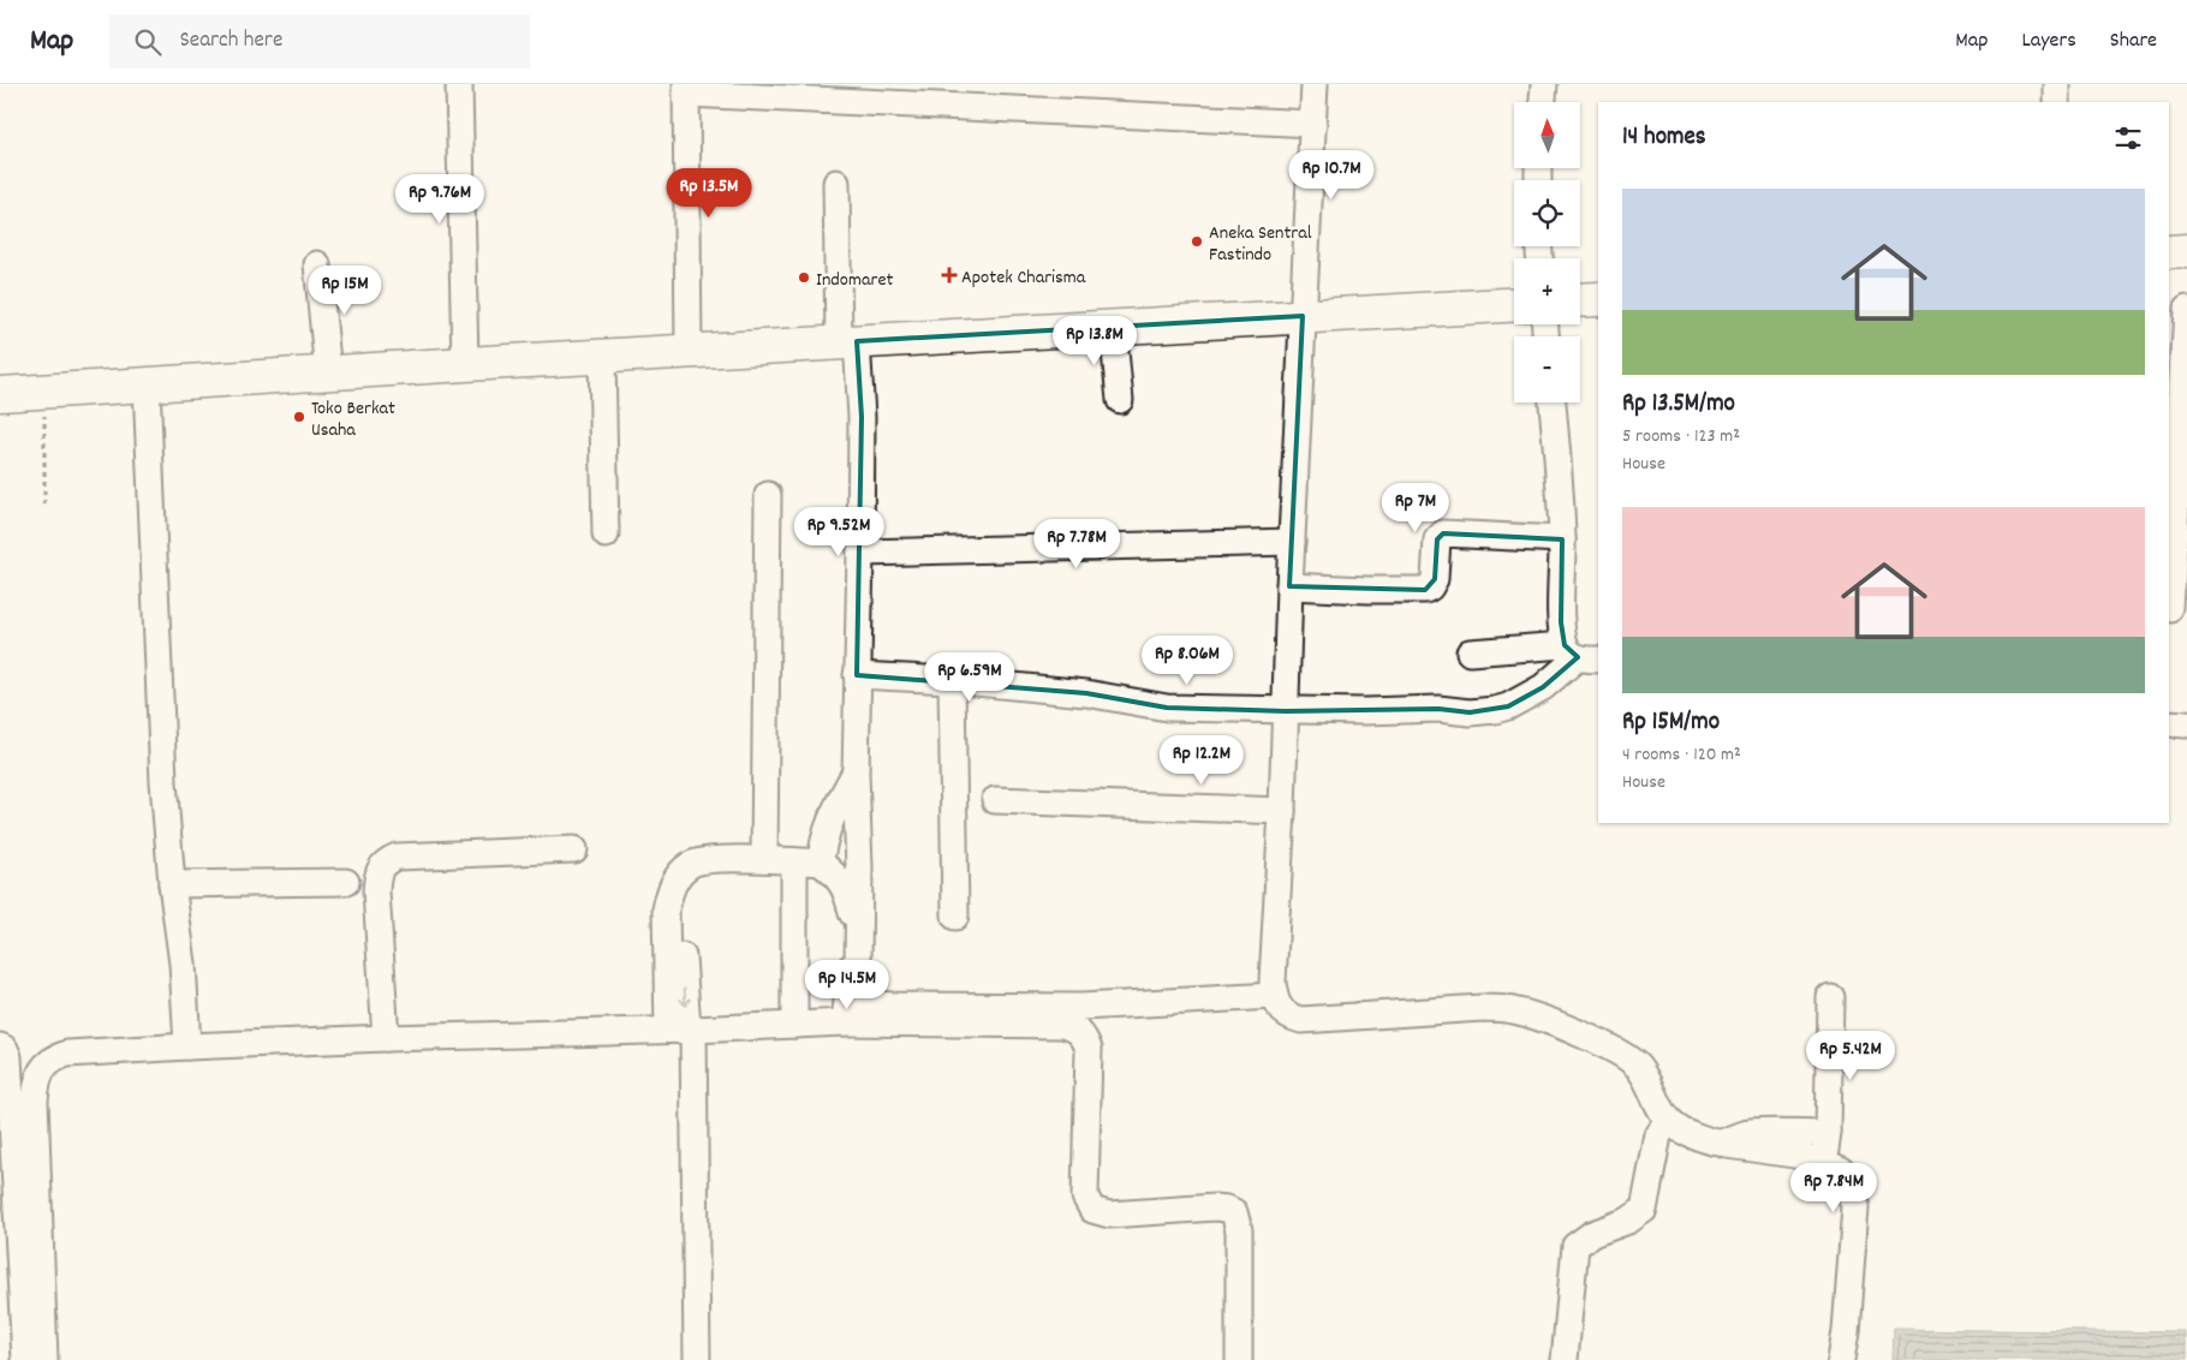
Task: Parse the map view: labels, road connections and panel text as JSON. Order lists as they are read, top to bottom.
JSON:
{
  "places": {
    "other": ["Aneka Sentral Fastindo", "Indomaret", "Toko Berkat Usaha"],
    "health": ["Apotek Charisma"]
  },
  "north": "top",
  "page": {
    "header": "Map",
    "search": "Search here",
    "nav": ["Map", "Layers", "Share"],
    "map_buttons": ["+", "−"],
    "heading": "14 homes",
    "price": [
      "Rp 10.7M",
      "Rp 13.5M",
      "Rp 9.76M",
      "Rp 15M",
      "Rp 13.8M",
      "Rp 7M",
      "Rp 9.52M",
      "Rp 7.78M",
      "Rp 8.06M",
      "Rp 6.59M",
      "Rp 12.2M",
      "Rp 14.5M",
      "Rp 5.42M",
      "Rp 7.84M"
    ],
    "list": [
      {
        "name": "Rp 13.5M/mo",
        "note": "5 rooms · 123 m² · House"
      },
      {
        "name": "Rp 15M/mo",
        "note": "4 rooms · 120 m² · House"
      }
    ]
  }
}
